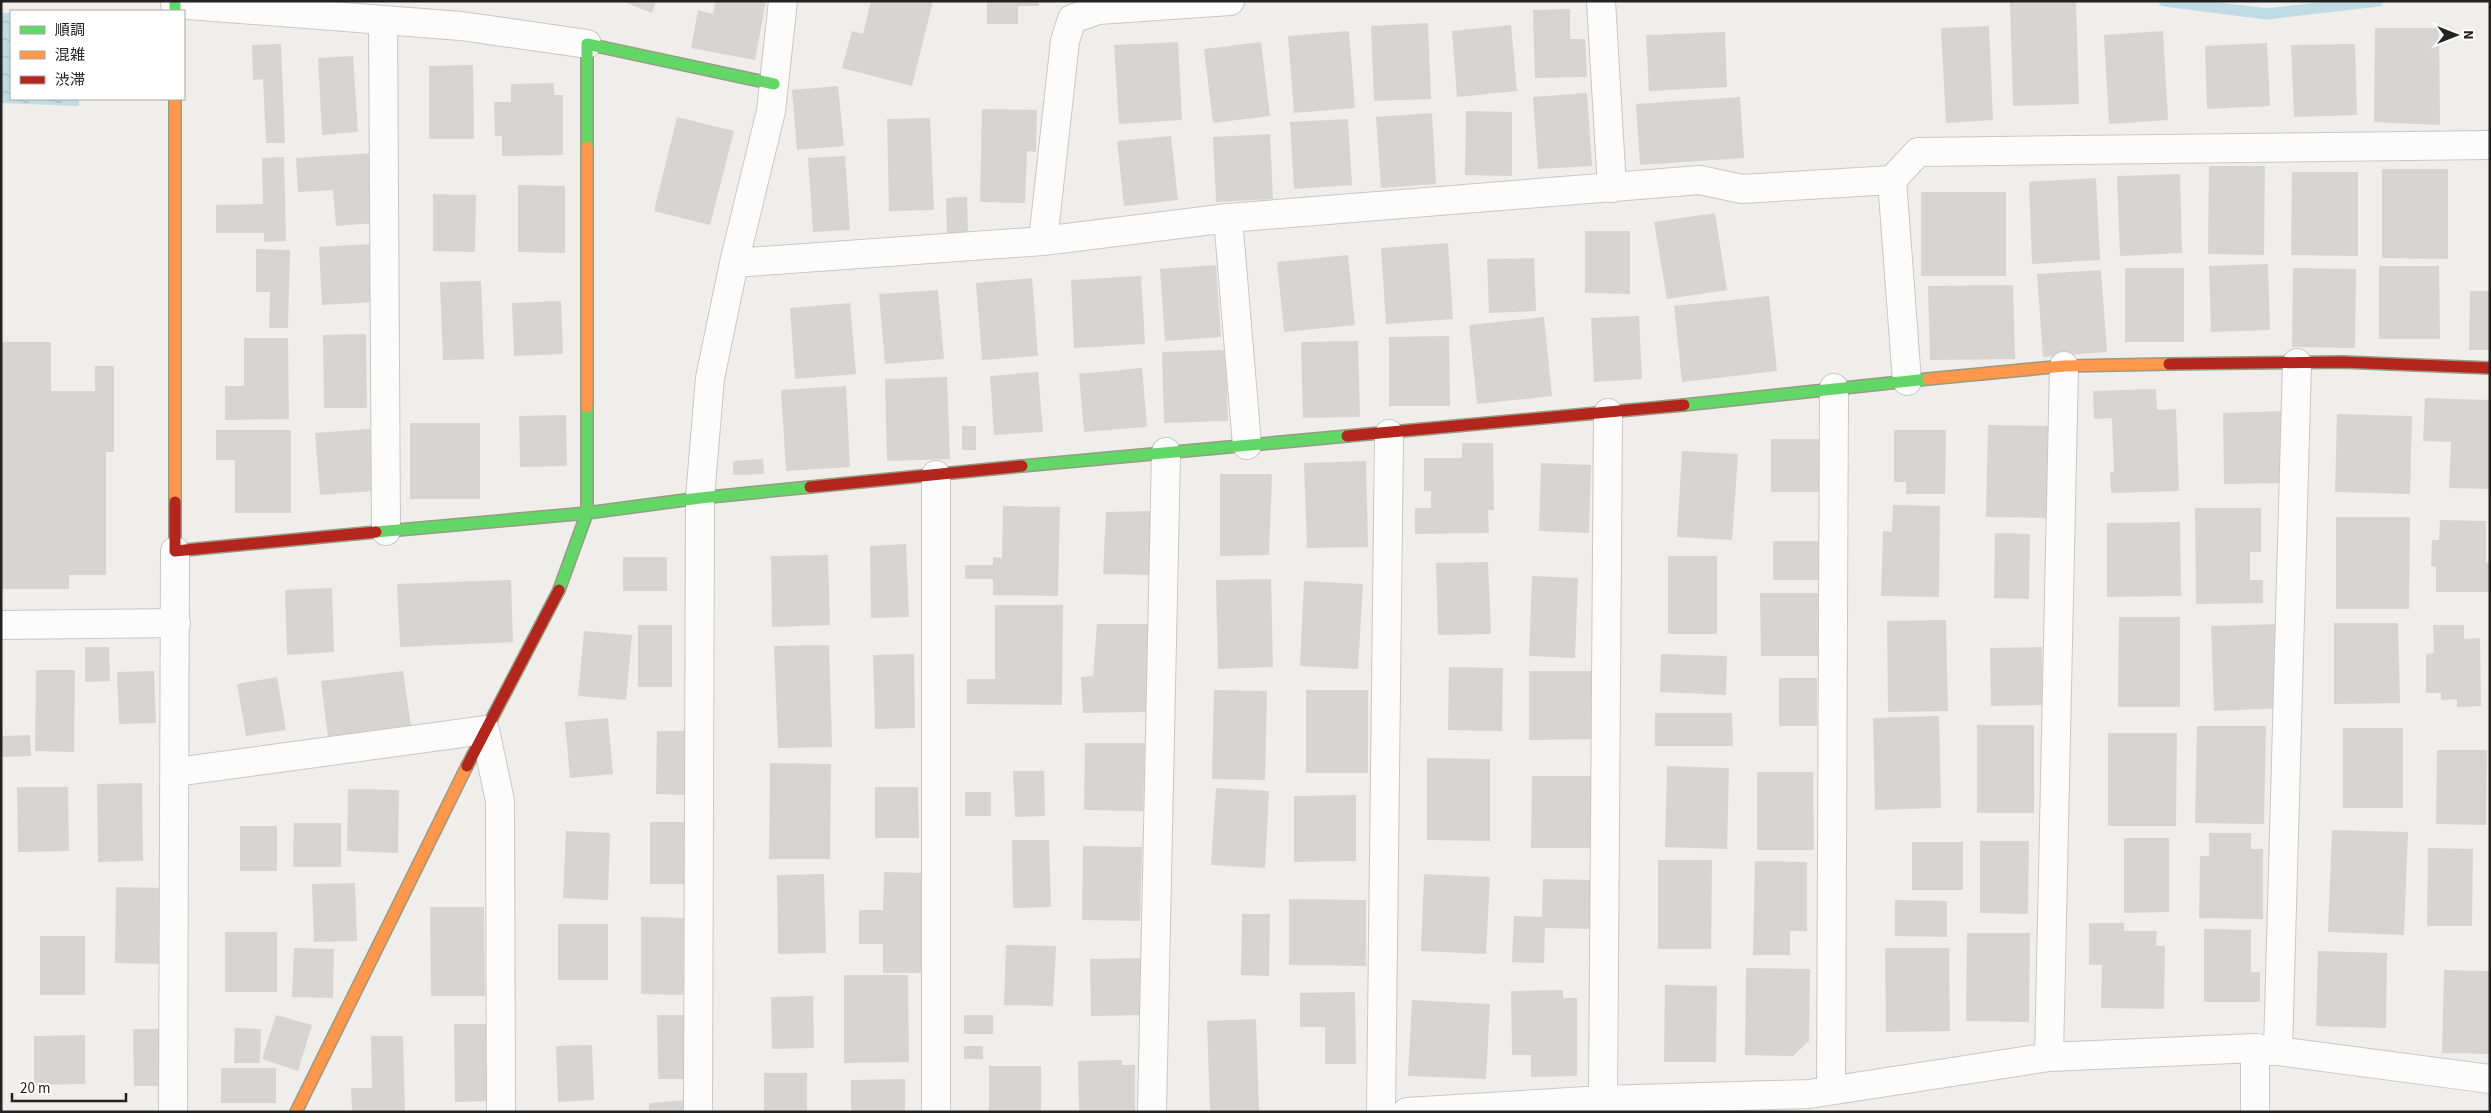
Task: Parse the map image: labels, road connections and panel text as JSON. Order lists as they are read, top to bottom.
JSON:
{
  "legend": ["順調", "混雑", "渋滞"],
  "scale_bar": "20 m",
  "north": "right"
}
